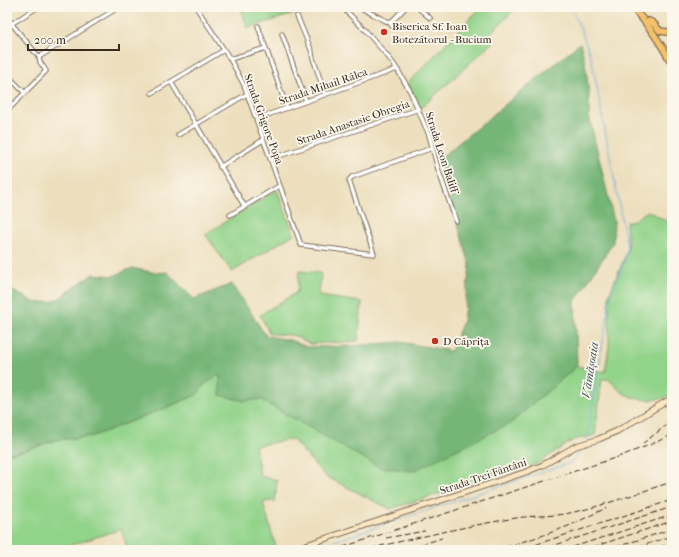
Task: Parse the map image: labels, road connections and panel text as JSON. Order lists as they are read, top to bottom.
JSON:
{
  "streets": {
    "main road": ["Strada Trei Fântâni"],
    "street": [
      "Strada Mihail Râlea",
      "Strada Grigore Popa",
      "Strada Anastasie Obregia",
      "Strada Leon Baliff"
    ]
  },
  "crossings": [
    ["Strada Mihail Râlea", "Strada Grigore Popa"],
    ["Strada Mihail Râlea", "Strada Leon Baliff"],
    ["Strada Grigore Popa", "Strada Anastasie Obregia"],
    ["Strada Grigore Popa", "Strada Leon Baliff"],
    ["Strada Anastasie Obregia", "Strada Leon Baliff"]
  ],
  "water": ["Vămășoaia"],
  "places": ["Biserica Sf. Ioan Botezătorul - Bucium", "D Căprița"],
  "scale_bar": "200 m"
}
